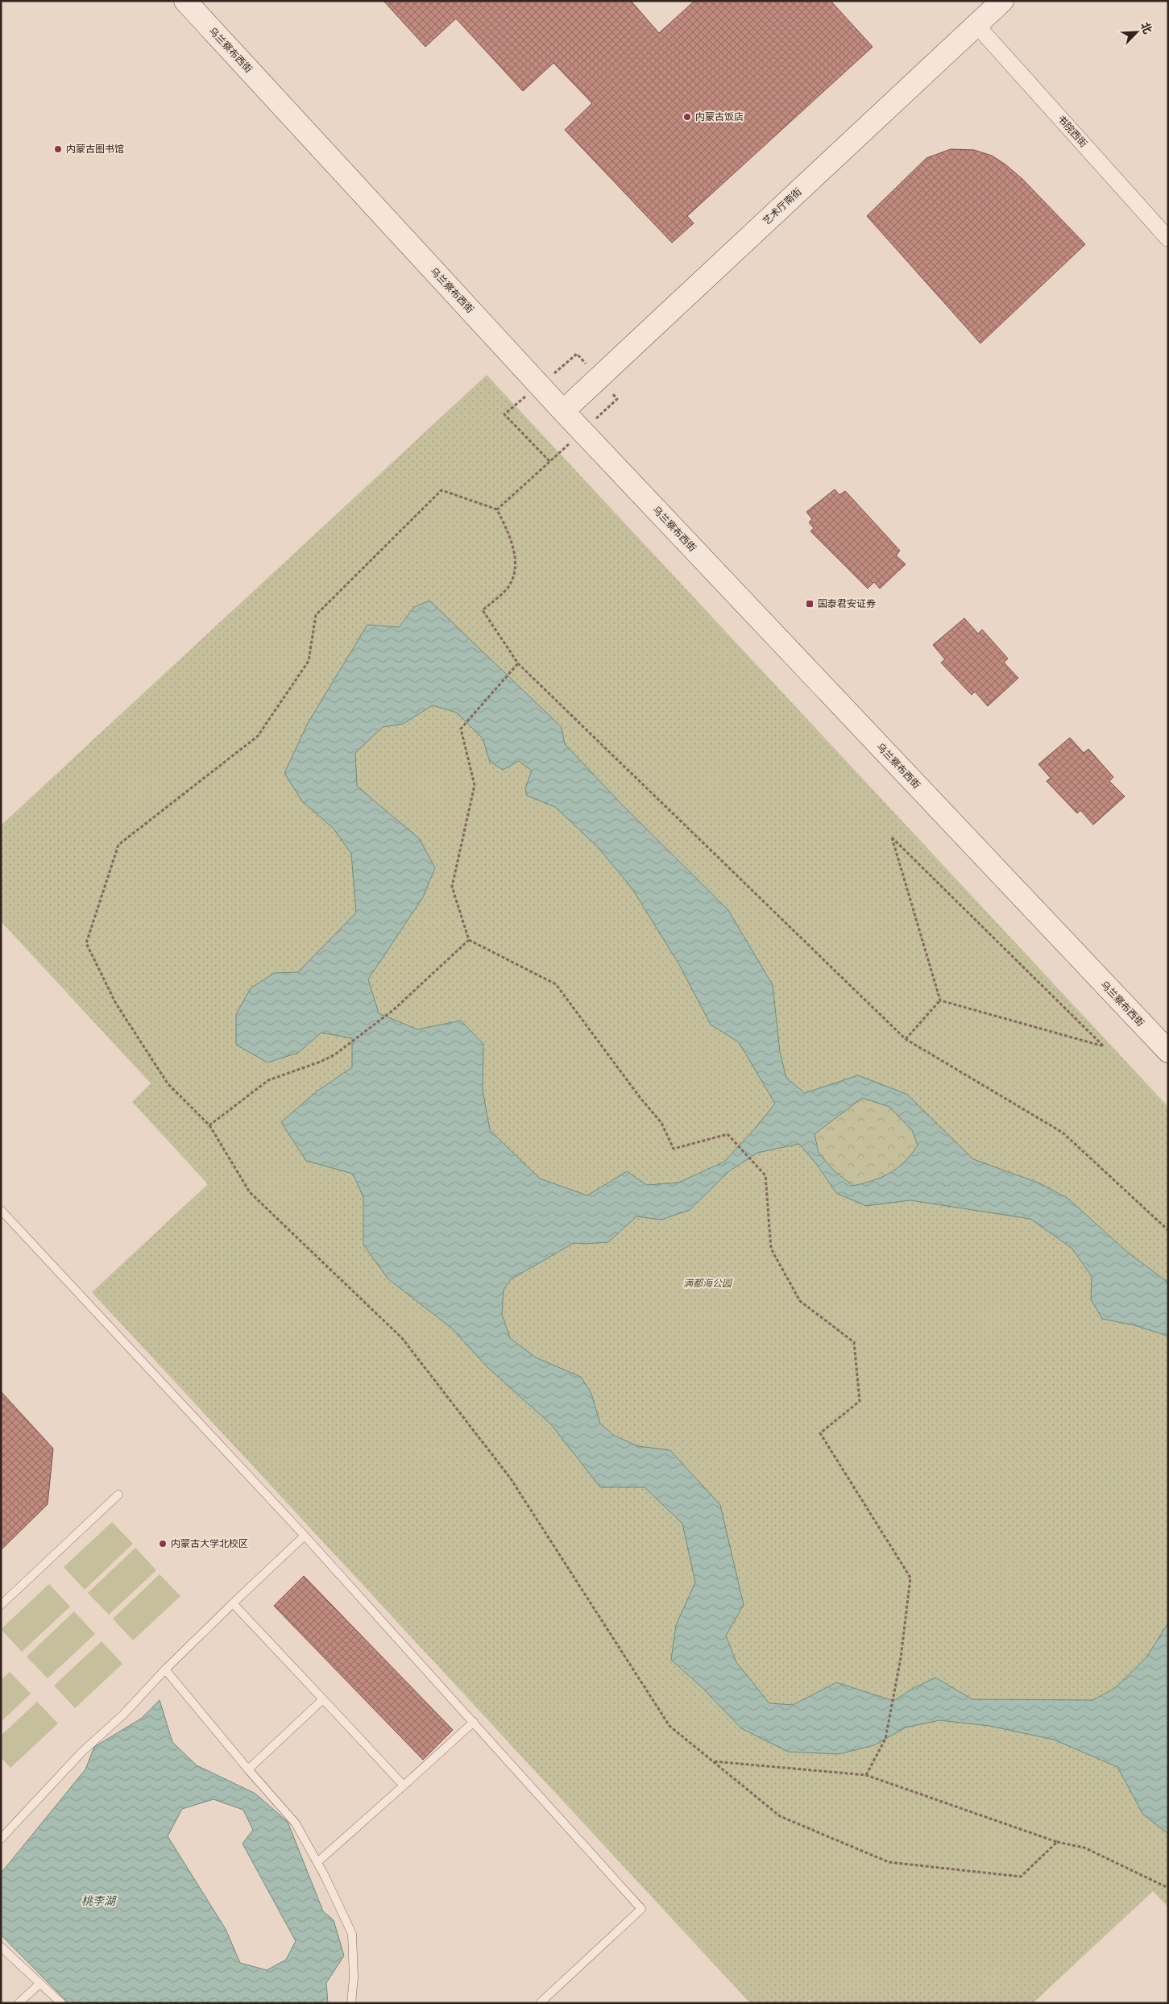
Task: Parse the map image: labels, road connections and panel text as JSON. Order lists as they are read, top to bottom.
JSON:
{
  "streets": {
    "street": ["乌兰察布西街", "书院西街", "艺术厅南街"]
  },
  "crossings": [
    ["乌兰察布西街", "艺术厅南街"],
    ["书院西街", "艺术厅南街"]
  ],
  "water": ["桃李湖"],
  "parks": ["满都海公园"],
  "places": {
    "other": ["内蒙古饭店", "内蒙古图书馆", "内蒙古大学北校区"],
    "transit": ["国泰君安证券"]
  },
  "north": "top right"
}
